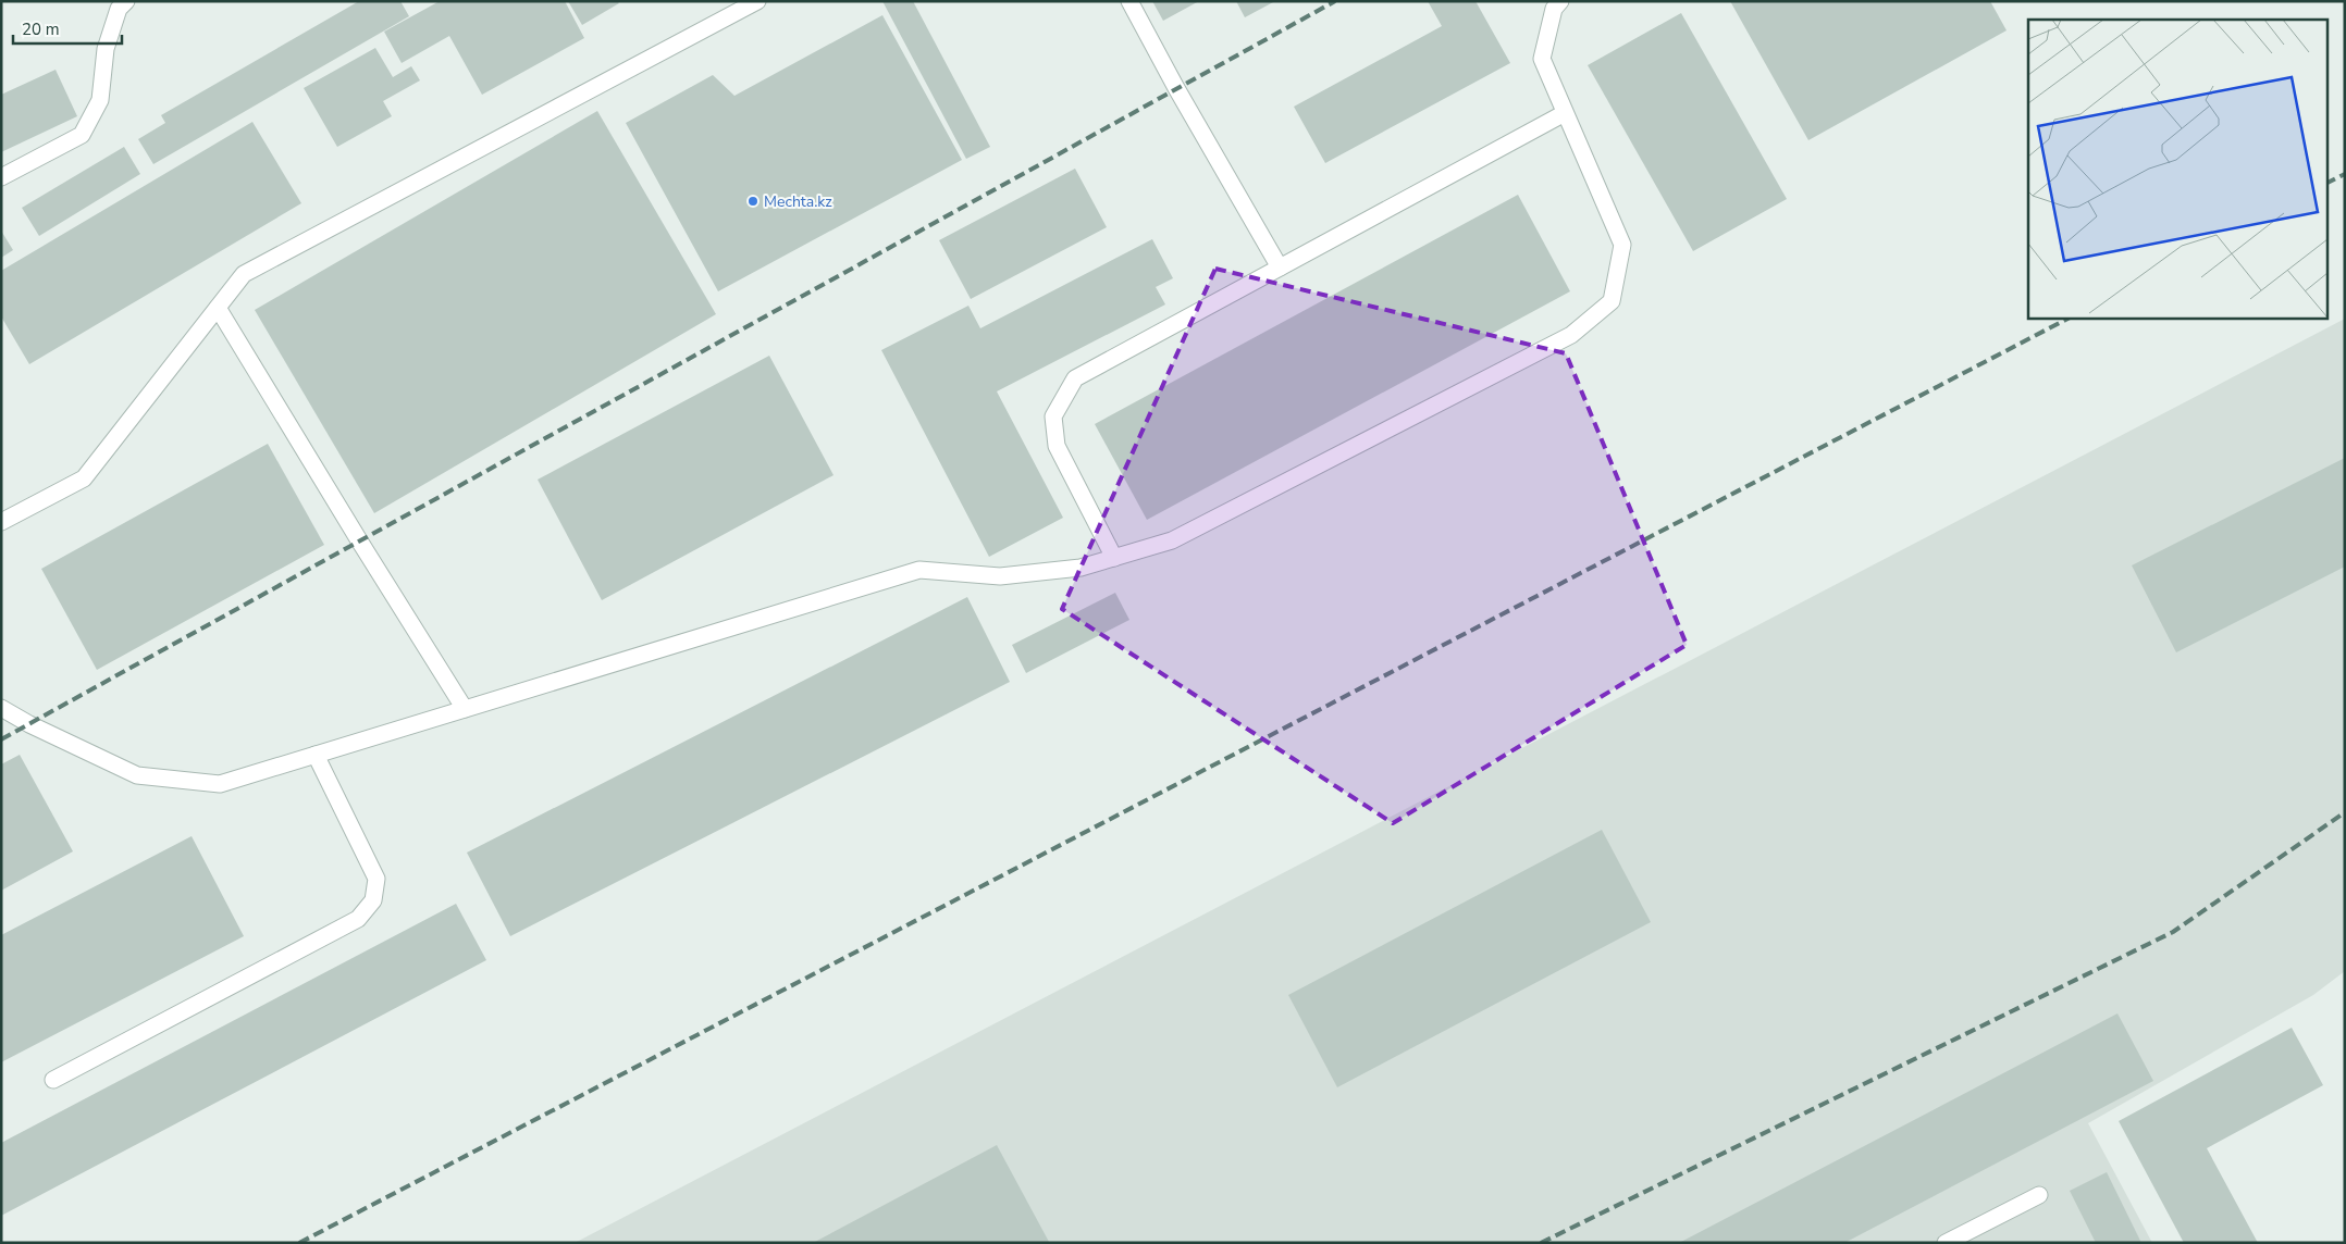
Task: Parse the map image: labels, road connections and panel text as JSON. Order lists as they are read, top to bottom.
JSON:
{
  "places": ["Mechta.kz"],
  "scale_bar": "20 m"
}
